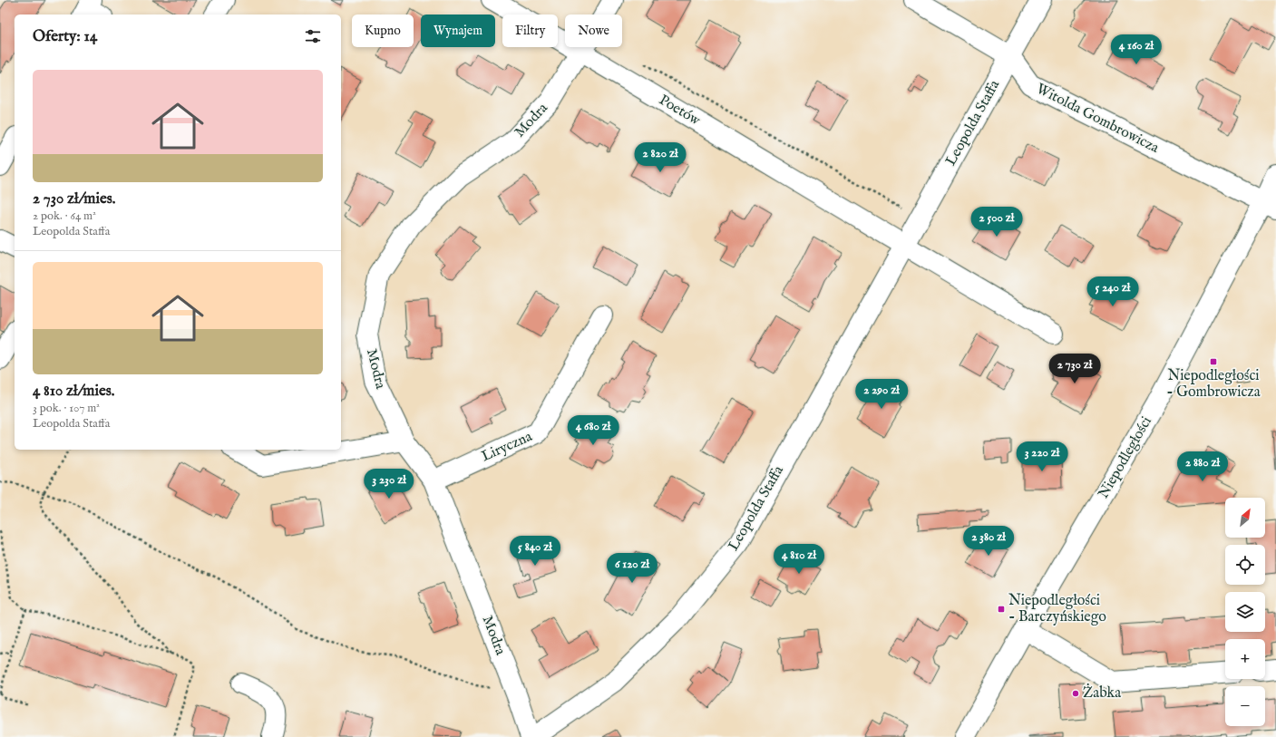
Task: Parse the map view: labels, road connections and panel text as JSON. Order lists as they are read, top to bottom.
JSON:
{
  "streets": {
    "street": [
      "Poetów",
      "Witolda Gombrowicza",
      "Modra",
      "Leopolda Staffa",
      "Liryczna",
      "Niepodległości"
    ]
  },
  "crossings": [
    ["Poetów", "Modra"],
    ["Poetów", "Leopolda Staffa"],
    ["Witolda Gombrowicza", "Leopolda Staffa"],
    ["Witolda Gombrowicza", "Niepodległości"],
    ["Modra", "Liryczna"]
  ],
  "places": {
    "transit": ["Niepodległości - Gombrowicza", "Niepodległości - Barczyńskiego"],
    "other": ["Żabka"]
  },
  "north": "top right",
  "page": {
    "chip": [
      "Kupno",
      "Wynajem",
      "Filtry",
      "Nowe"
    ],
    "heading": "Oferty: 14",
    "price": [
      "4 160 zł",
      "2 820 zł",
      "2 500 zł",
      "5 240 zł",
      "2 730 zł",
      "2 290 zł",
      "4 680 zł",
      "3 220 zł",
      "2 880 zł",
      "3 230 zł",
      "2 380 zł",
      "5 840 zł",
      "4 810 zł",
      "6 120 zł"
    ],
    "list": [
      {
        "name": "2 730 zł/mies.",
        "note": "2 pok. · 64 m² · Leopolda Staffa"
      },
      {
        "name": "4 810 zł/mies.",
        "note": "3 pok. · 107 m² · Leopolda Staffa"
      }
    ],
    "map_buttons": ["+", "−"]
  }
}
